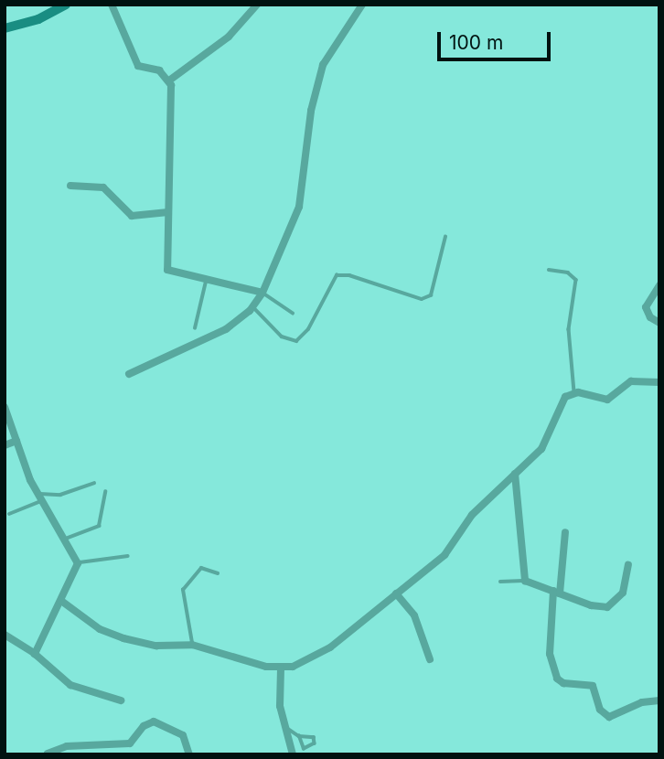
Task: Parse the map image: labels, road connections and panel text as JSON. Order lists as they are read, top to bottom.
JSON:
{
  "scale_bar": "100 m"
}
